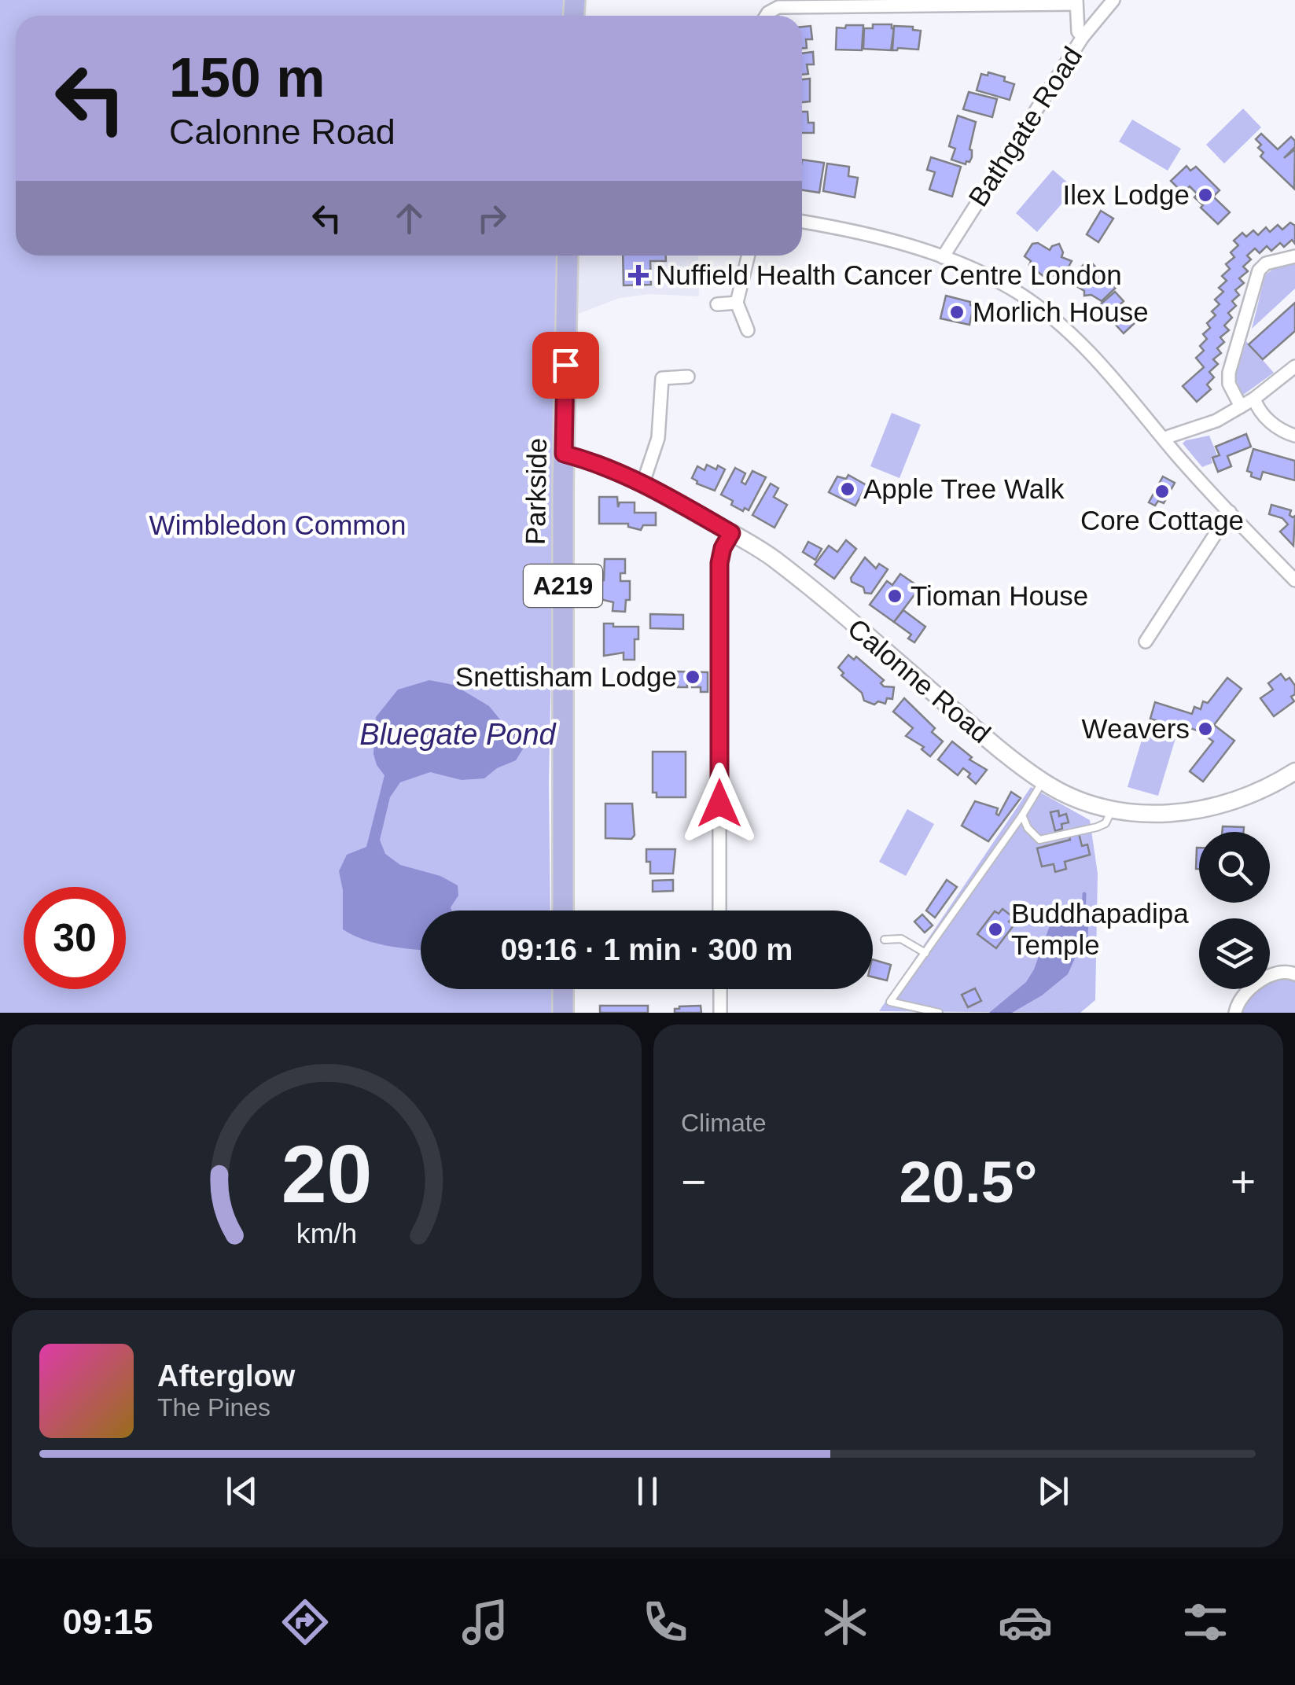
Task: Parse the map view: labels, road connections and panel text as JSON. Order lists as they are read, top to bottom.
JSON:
{
  "streets": {
    "main road": ["Parkside", "A219"],
    "street": ["Bathgate Road", "Calonne Road"]
  },
  "crossings": [
    ["Parkside", "Calonne Road"]
  ],
  "water": ["Bluegate Pond"],
  "parks": ["Wimbledon Common"],
  "places": {
    "other": [
      "Ilex Lodge",
      "Morlich House",
      "Apple Tree Walk",
      "Core Cottage",
      "Tioman House",
      "Snettisham Lodge",
      "Weavers",
      "Buddhapadipa Temple"
    ],
    "health": ["Nuffield Health Cancer Centre London"]
  },
  "page": {
    "turn": ["150 m", "Calonne Road"],
    "limit": "30",
    "trip": "09:16 · 1 min · 300 m",
    "tile": "Climate",
    "heat": ["−", "20.5°", "+"],
    "song": ["Afterglow", "The Pines"],
    "tabs": "09:15",
    "gauge": ["20", "km/h"]
  }
}
